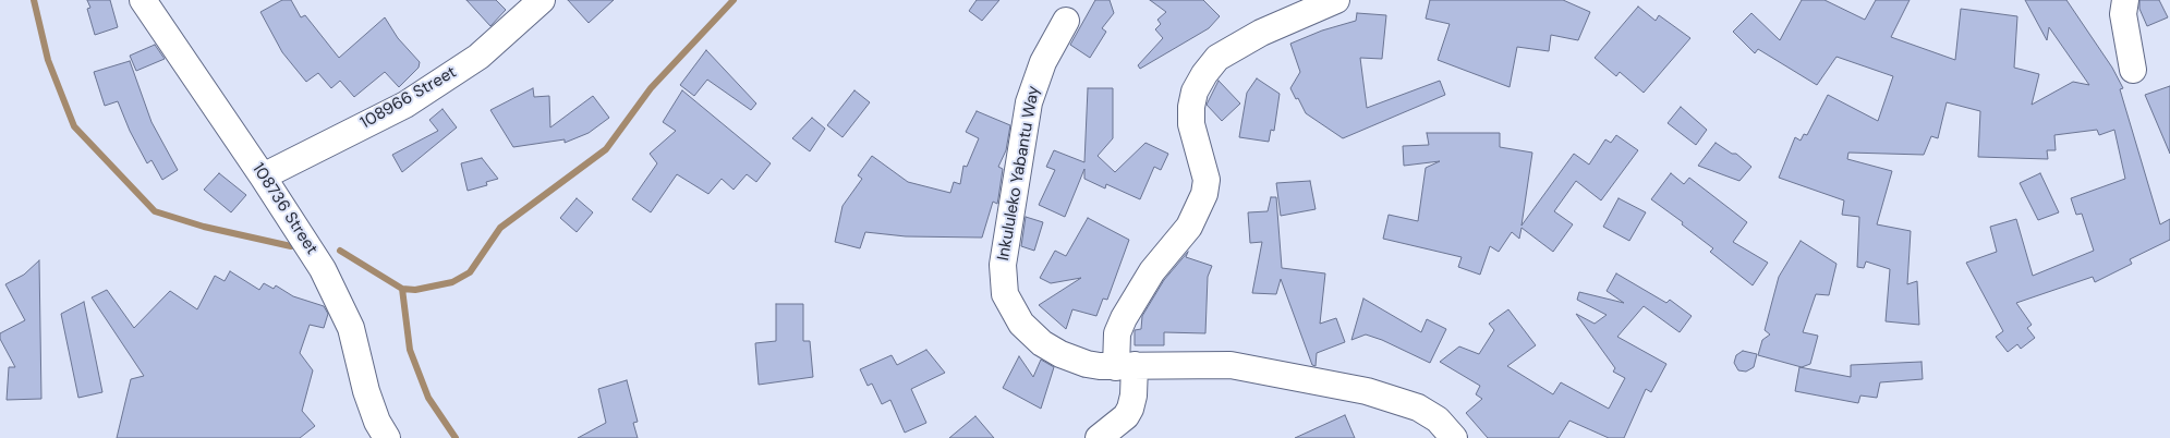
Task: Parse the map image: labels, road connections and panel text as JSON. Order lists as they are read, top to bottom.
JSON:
{
  "streets": {
    "street": ["108966 Street", "Inkululeko Yabantu Way", "108736 Street"]
  },
  "crossings": [
    ["108966 Street", "108736 Street"]
  ]
}
